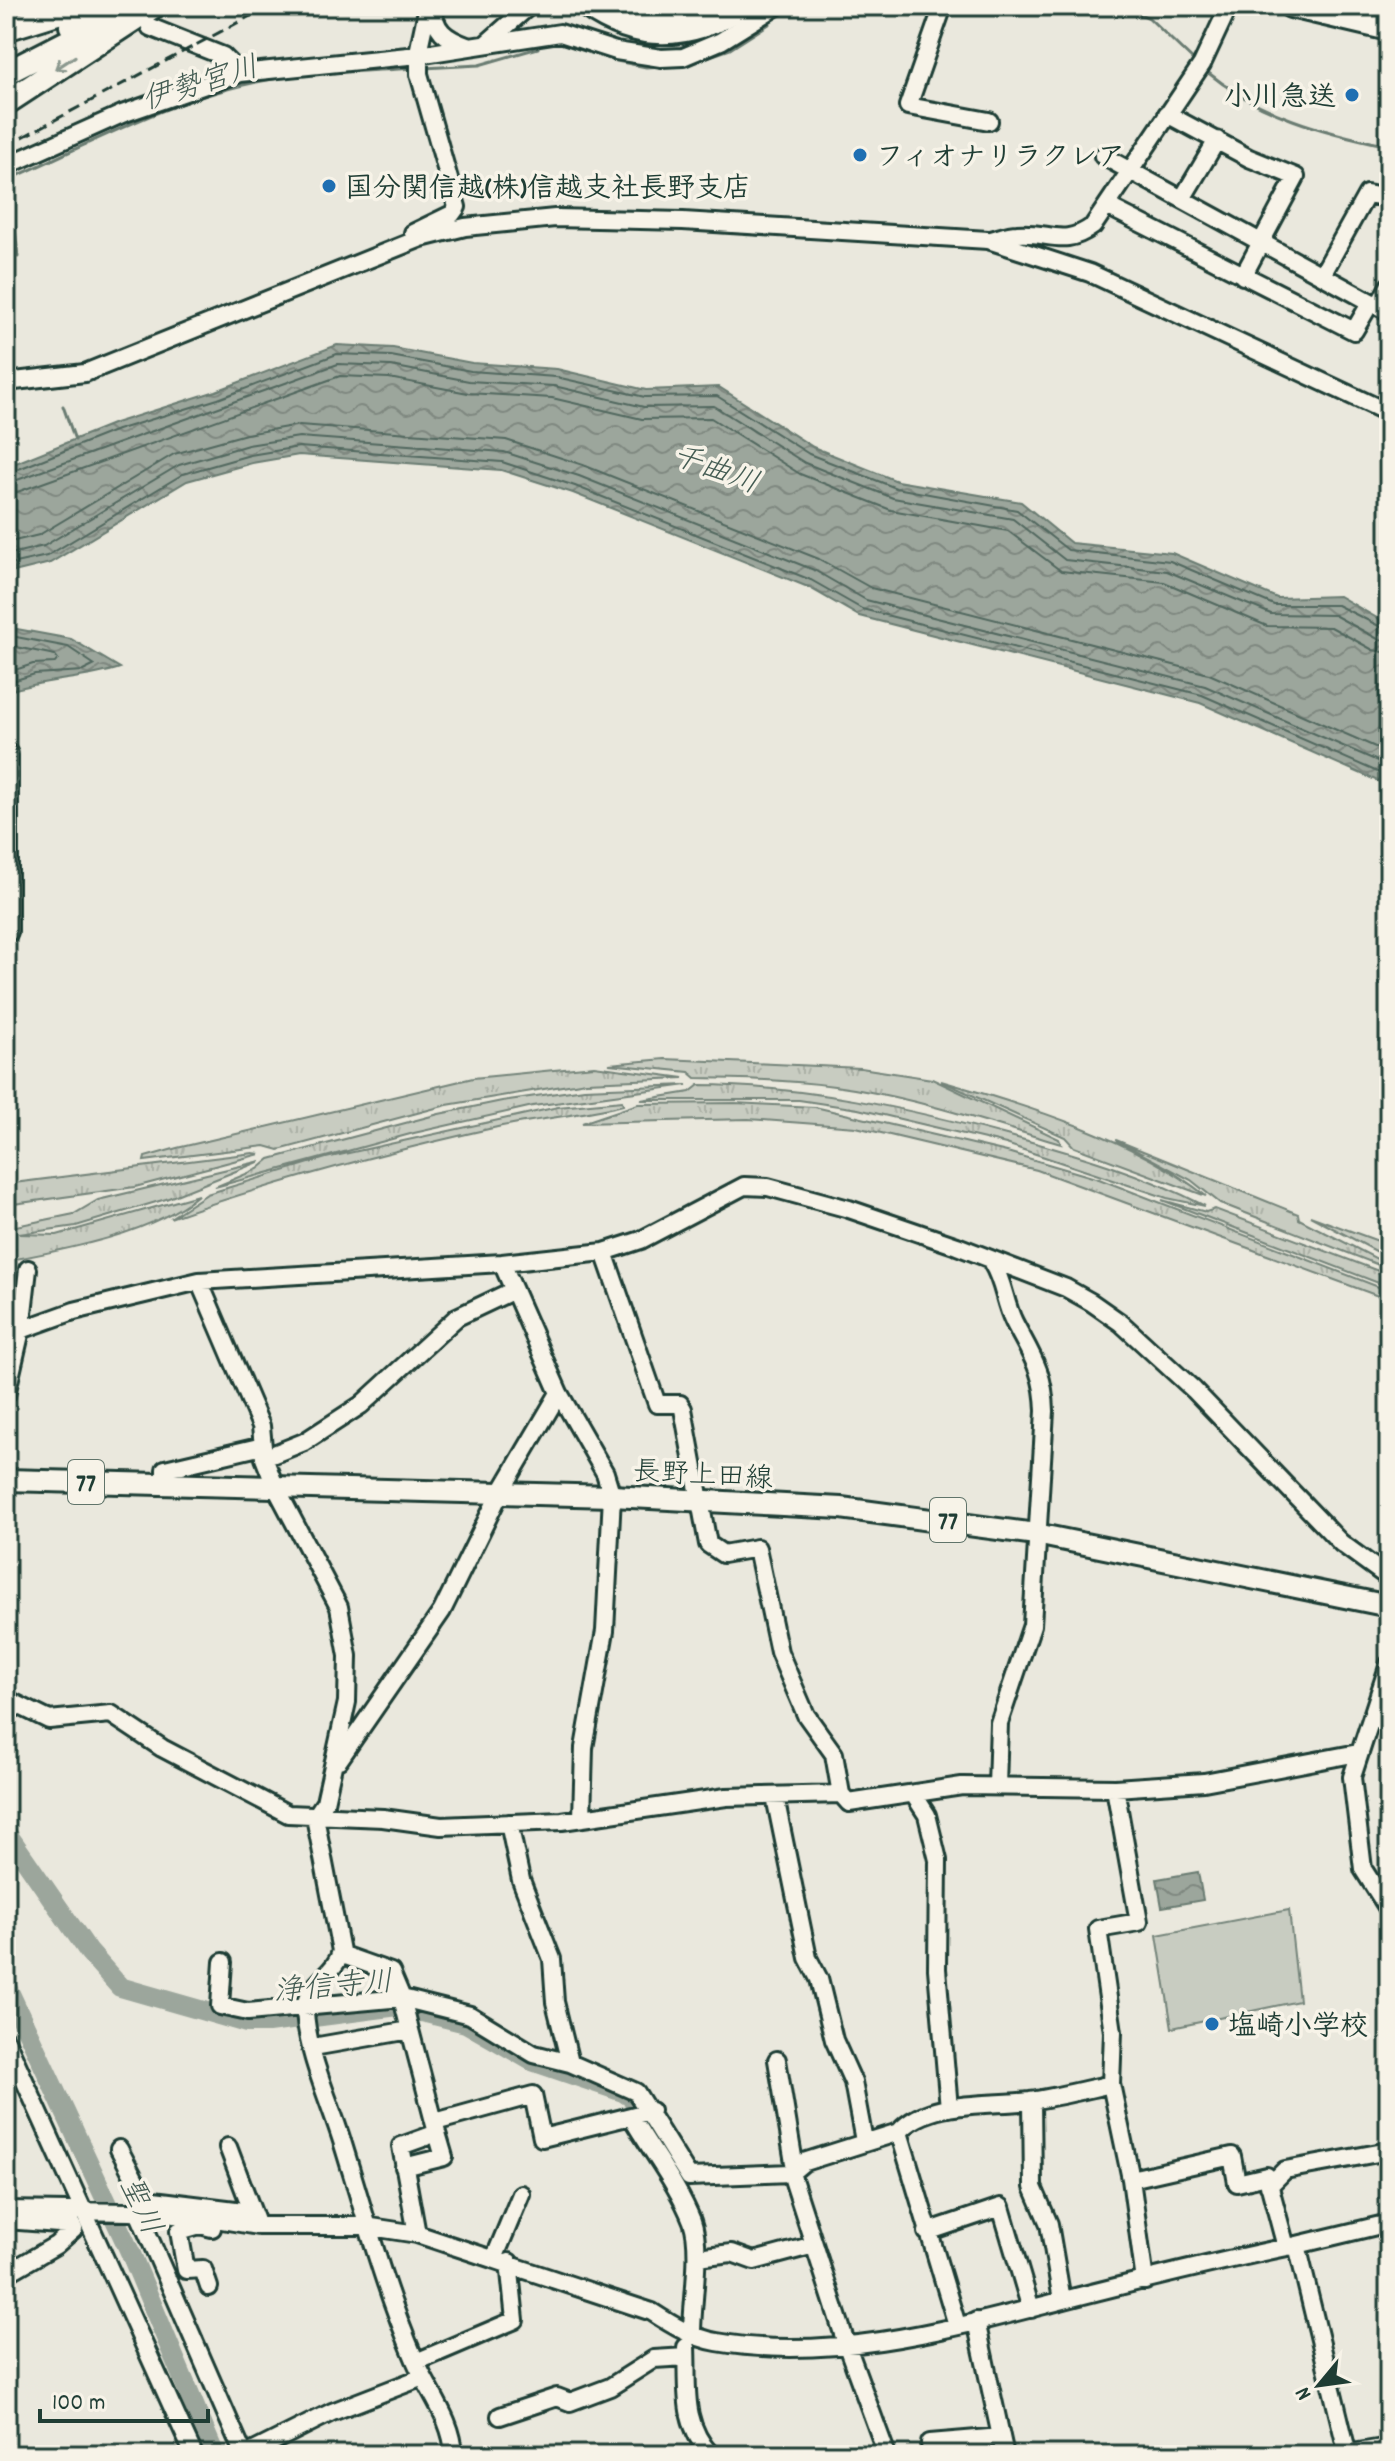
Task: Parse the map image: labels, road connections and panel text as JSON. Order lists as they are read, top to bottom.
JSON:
{
  "streets": {
    "main road": ["長野上田線", "77"]
  },
  "water": [
    "伊勢宮川",
    "千曲川",
    "浄信寺川",
    "聖川"
  ],
  "places": [
    "小川急送",
    "フィオナリラクレア",
    "国分関信越(株)信越支社長野支店",
    "塩崎小学校"
  ],
  "scale_bar": "100 m",
  "north": "bottom left"
}
